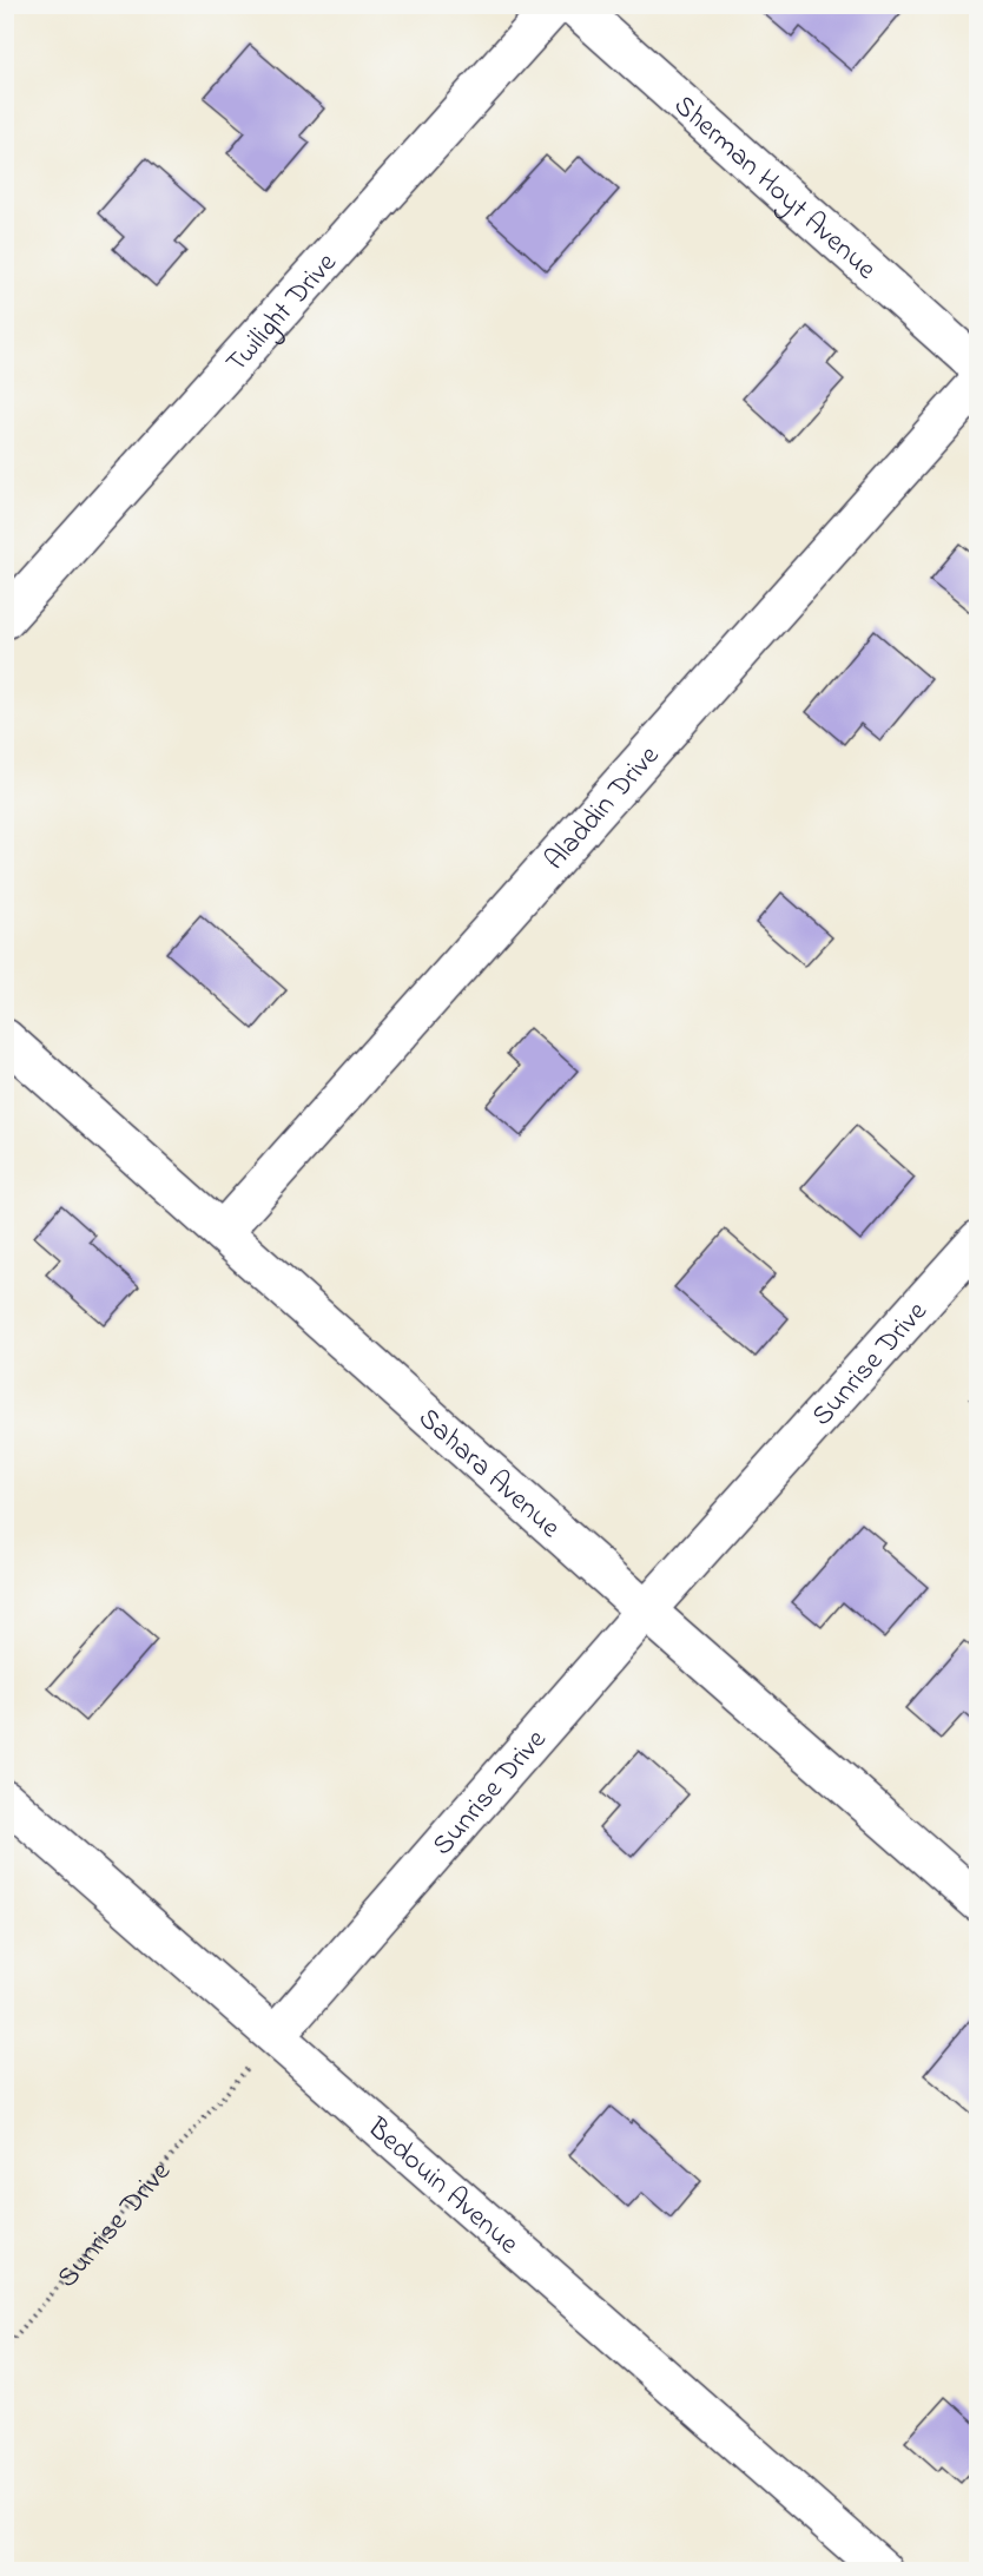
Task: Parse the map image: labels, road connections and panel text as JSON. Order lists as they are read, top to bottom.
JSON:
{
  "streets": {
    "street": [
      "Sherman Hoyt Avenue",
      "Twilight Drive",
      "Aladdin Drive",
      "Sunrise Drive",
      "Sahara Avenue",
      "Bedouin Avenue"
    ]
  },
  "crossings": [
    ["Aladdin Drive", "Sahara Avenue"],
    ["Sunrise Drive", "Sahara Avenue"],
    ["Sunrise Drive", "Bedouin Avenue"]
  ]
}
